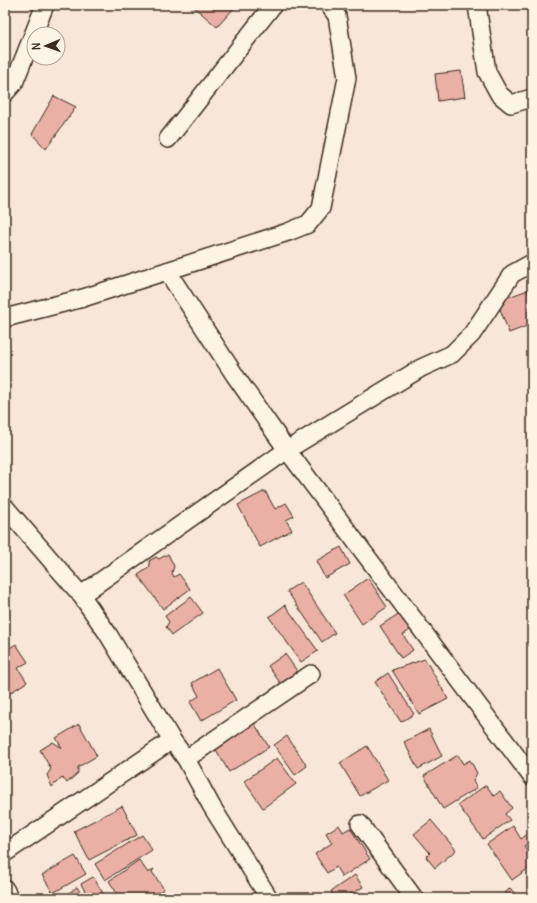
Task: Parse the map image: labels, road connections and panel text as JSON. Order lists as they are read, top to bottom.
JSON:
{
  "north": "left"
}
